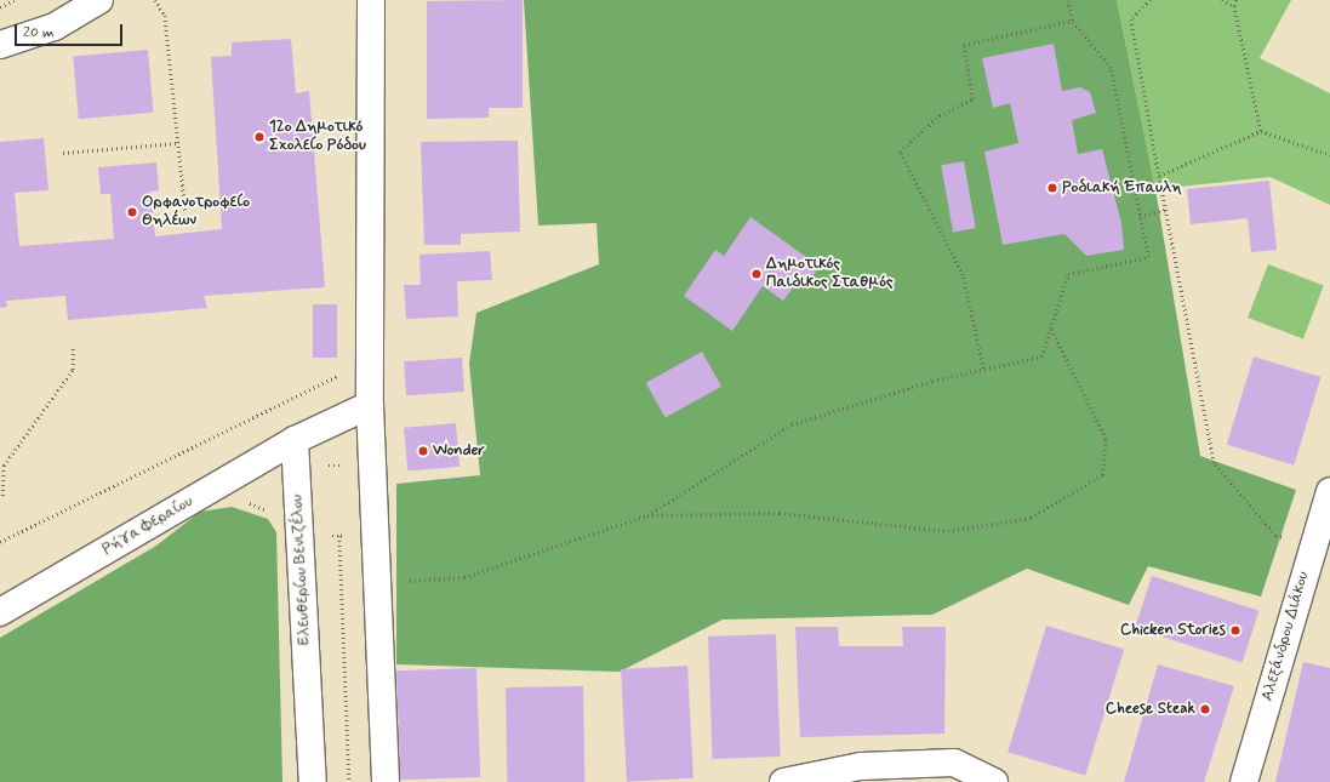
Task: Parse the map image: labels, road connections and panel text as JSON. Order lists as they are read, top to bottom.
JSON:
{
  "streets": {
    "street": ["Ρήγα Φεραίου", "Ελευθερίου Βενιζέλου", "Αλεξάνδρου Διάκου"]
  },
  "crossings": [
    ["Ρήγα Φεραίου", "Ελευθερίου Βενιζέλου"]
  ],
  "places": [
    "12ο Δημοτικό Σχολείο Ρόδου",
    "Ροδιακή Έπαυλη",
    "Ορφανοτροφείο Θηλέων",
    "Δημοτικός Παιδικος Σταθμός",
    "Wonder",
    "Chicken Stories",
    "Cheese Steak"
  ],
  "scale_bar": "20 m"
}
